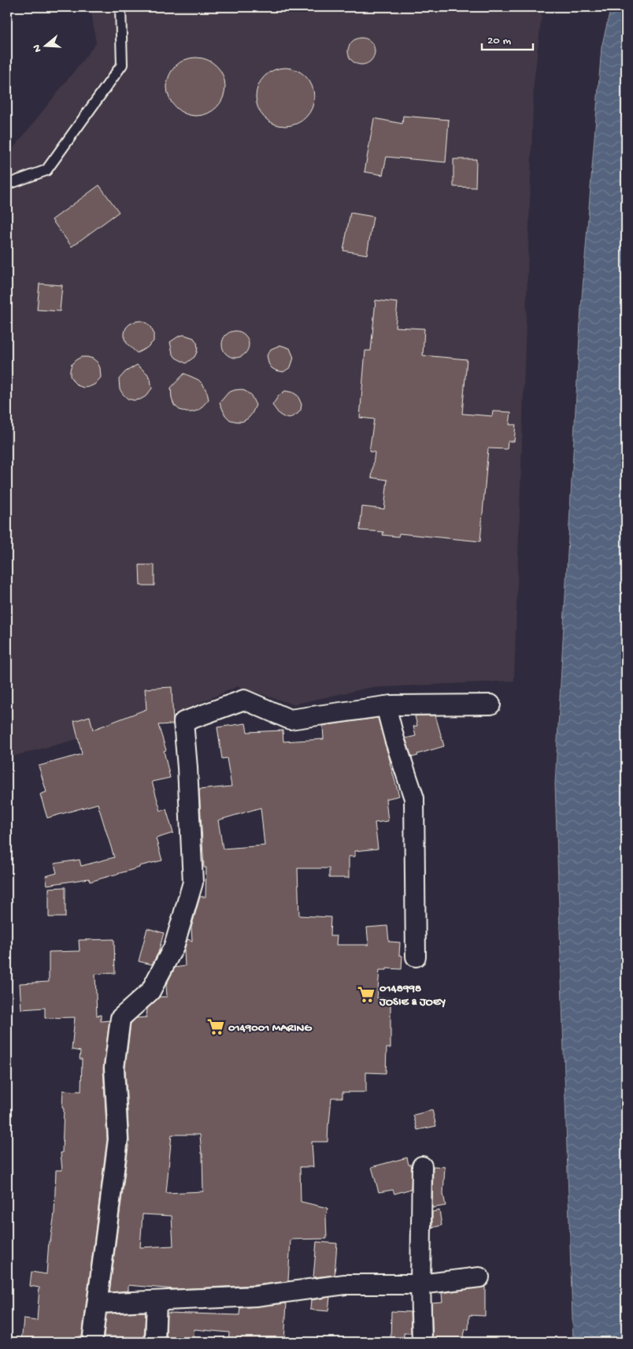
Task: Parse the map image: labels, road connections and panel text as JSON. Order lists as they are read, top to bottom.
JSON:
{
  "places": {
    "supermarket": ["0148998 JOSIE & JOEY", "0149001 MARING"]
  },
  "scale_bar": "20 m",
  "north": "left"
}
